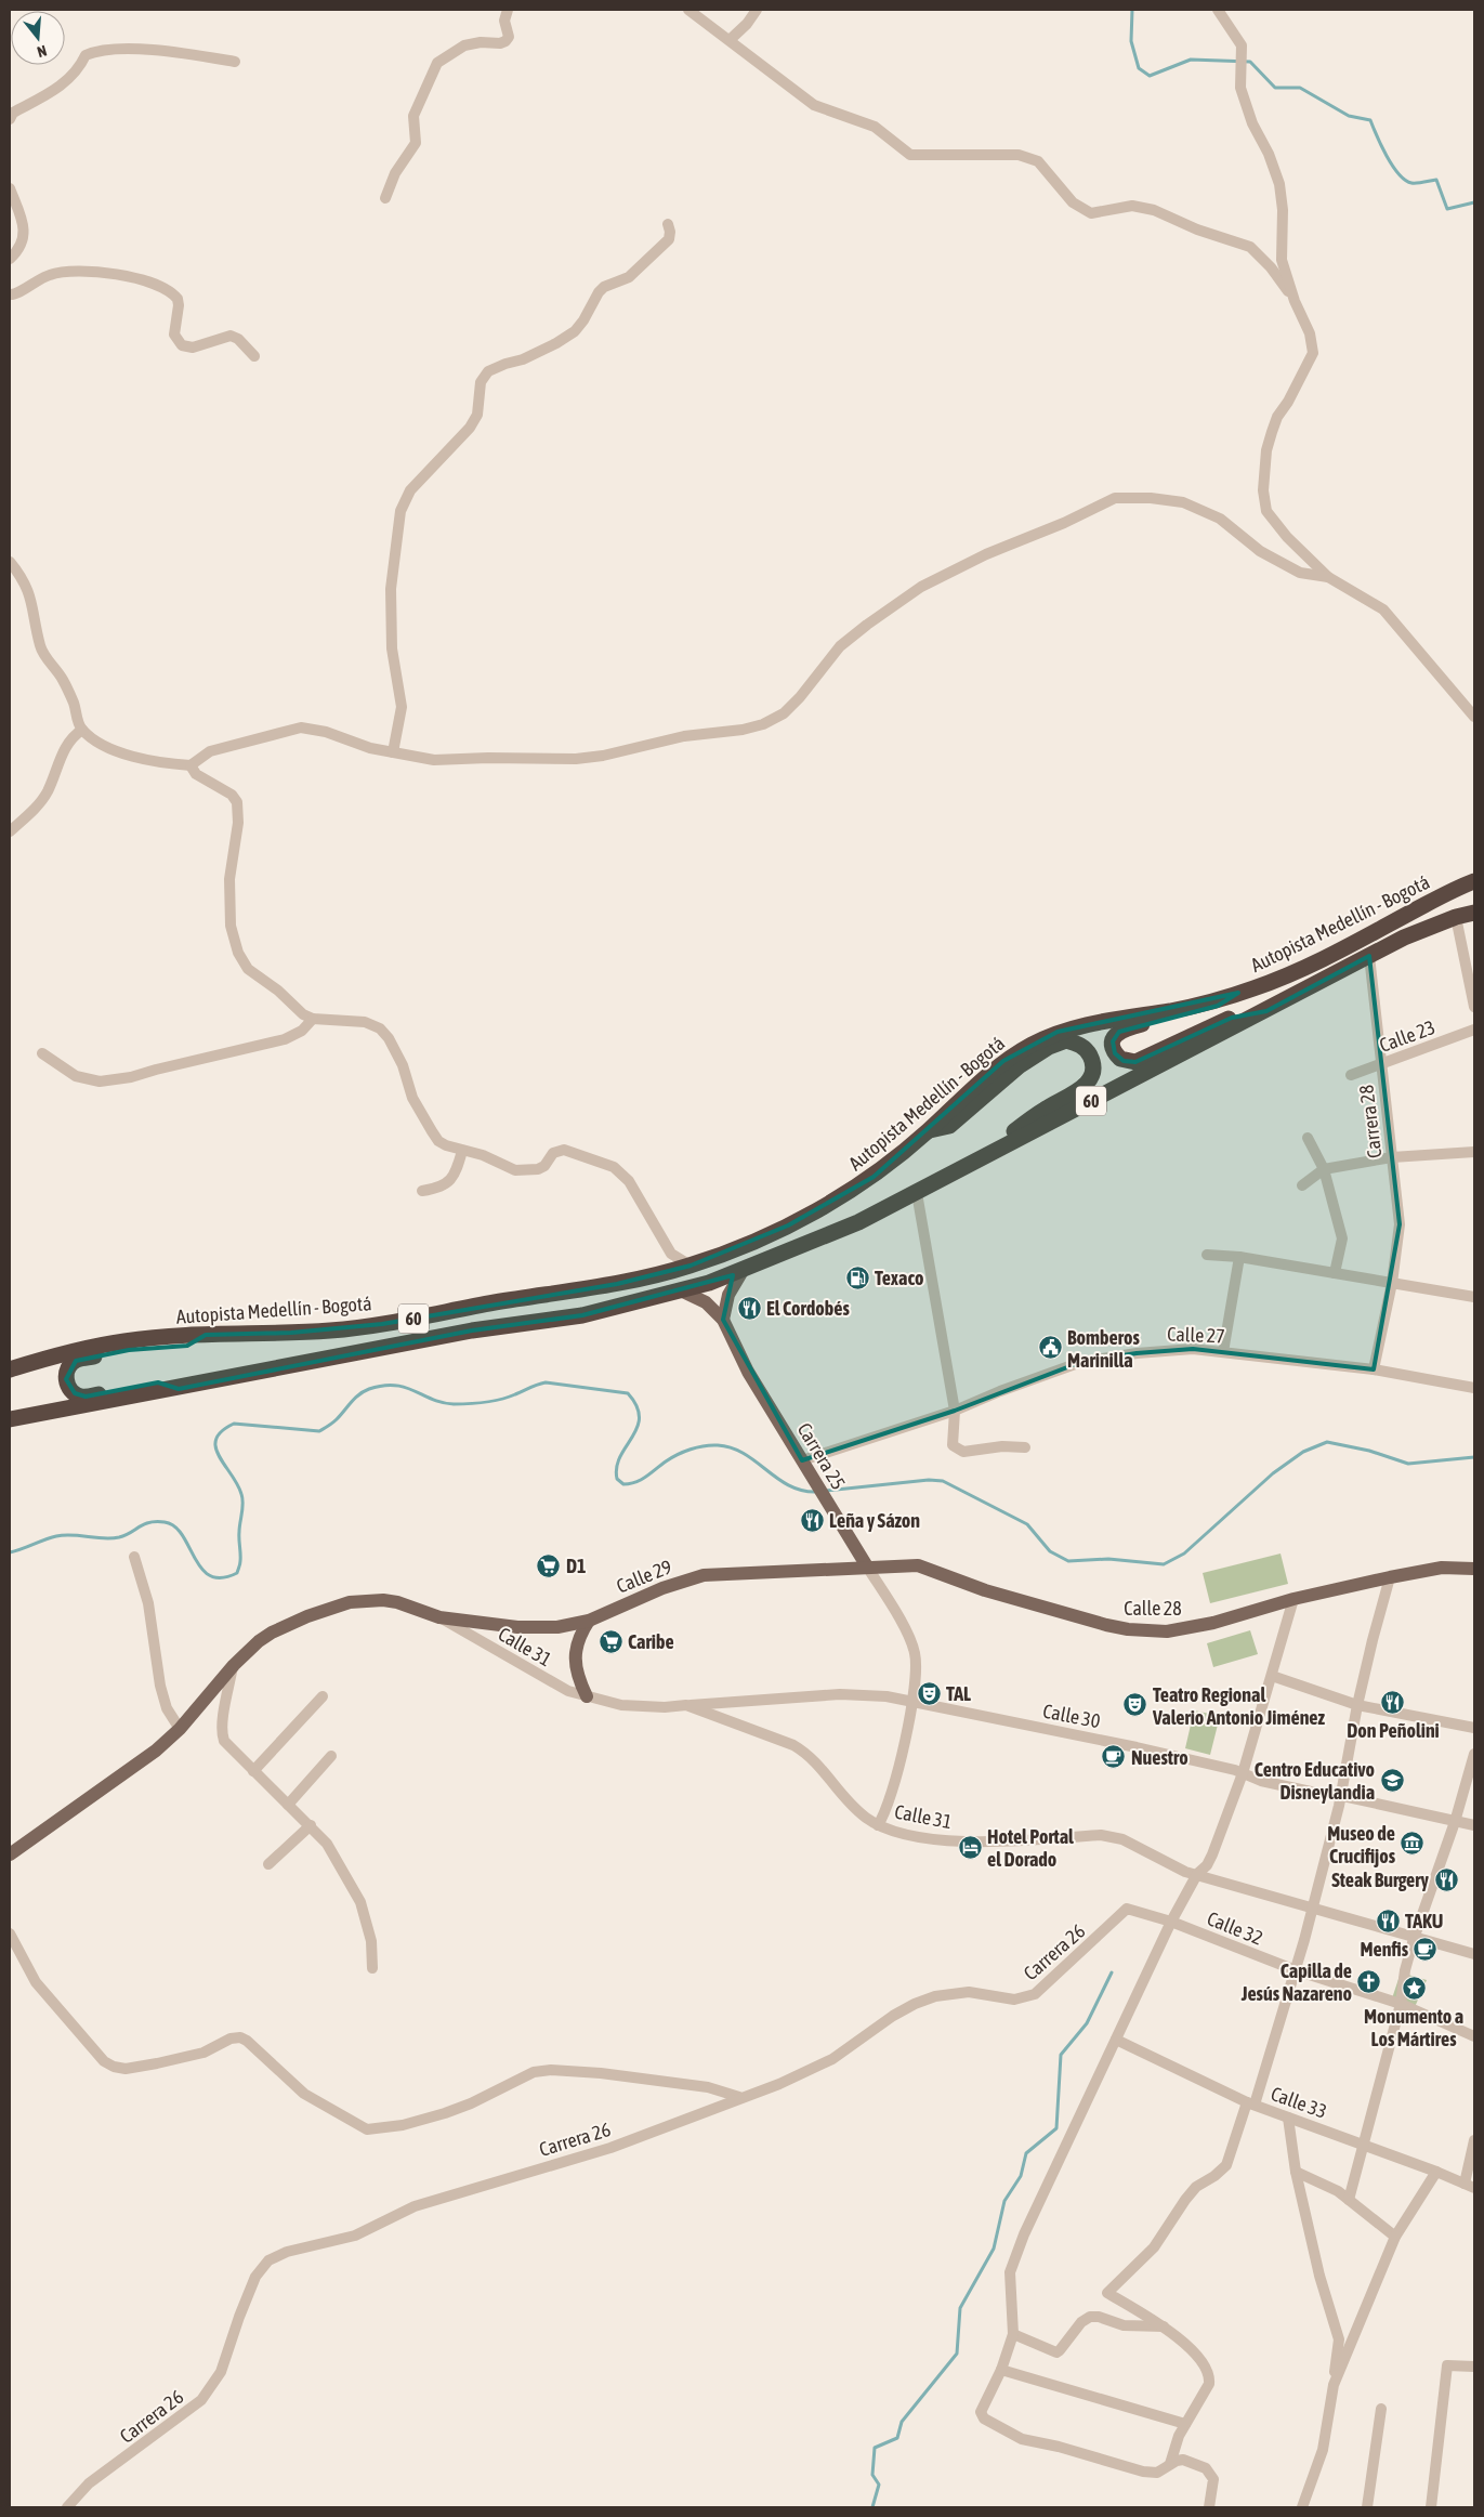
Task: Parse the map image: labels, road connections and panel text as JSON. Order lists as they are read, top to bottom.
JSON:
{
  "streets": {
    "highway": ["Autopista Medellín - Bogotá", "60"],
    "main road": ["Carrera 25", "Calle 29", "Calle 28"],
    "street": [
      "Calle 23",
      "Carrera 28",
      "Calle 27",
      "Calle 31",
      "Calle 30",
      "Calle 32",
      "Carrera 26",
      "Calle 33"
    ]
  },
  "crossings": [
    ["Calle 23", "Carrera 28"],
    ["60", "Carrera 28"],
    ["60", "Carrera 25"],
    ["Carrera 28", "Calle 27"],
    ["Calle 27", "Carrera 25"],
    ["Carrera 25", "Calle 29"],
    ["Carrera 25", "Calle 28"],
    ["Carrera 25", "Calle 31"],
    ["Carrera 25", "Calle 30"],
    ["Calle 29", "Calle 28"],
    ["Calle 29", "Calle 31"],
    ["Calle 31", "Calle 30"],
    ["Calle 32", "Carrera 26"]
  ],
  "places": {
    "fuel station": ["Texaco"],
    "restaurant": [
      "El Cordobés",
      "Leña y Sázon",
      "Don Peñolini",
      "Steak Burgery",
      "TAKU"
    ],
    "public building": ["Bomberos Marinilla"],
    "supermarket": ["D1", "Caribe"],
    "theatre": ["TAL", "Teatro Regional Valerio Antonio Jiménez"],
    "cafe": ["Nuestro", "Menfis"],
    "school or university": ["Centro Educativo Disneylandia"],
    "museum": ["Museo de Crucifijos"],
    "hotel": ["Hotel Portal el Dorado"],
    "church": ["Capilla de Jesús Nazareno"],
    "place": ["Monumento a Los Mártires"]
  },
  "north": "bottom"
}
